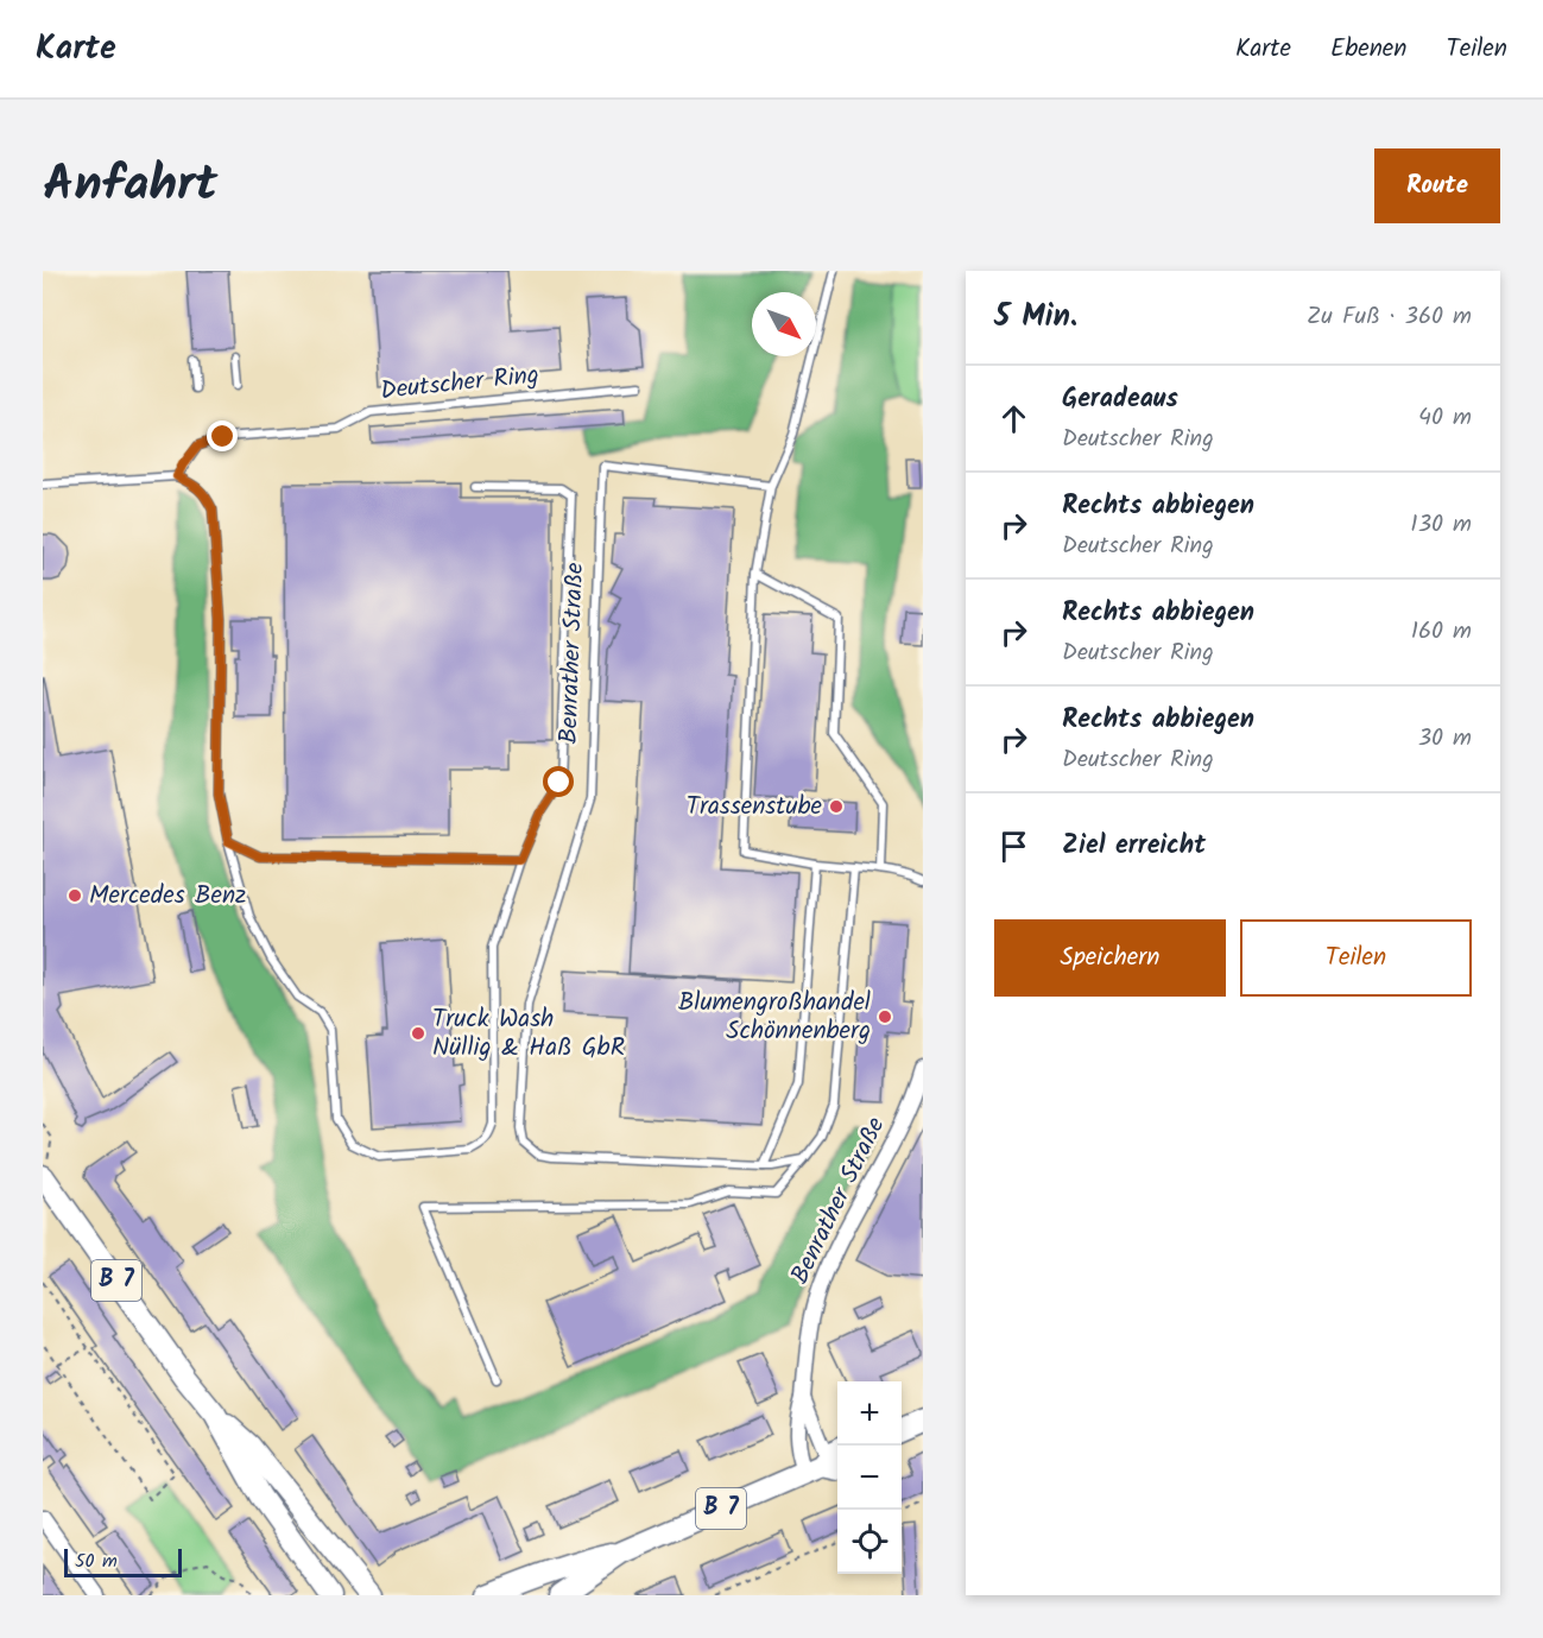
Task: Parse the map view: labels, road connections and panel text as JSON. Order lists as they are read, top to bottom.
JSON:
{
  "streets": {
    "main road": ["B 7"],
    "street": ["Benrather Straße"],
    "lane": ["Deutscher Ring"]
  },
  "crossings": [
    ["Benrather Straße", "B 7"]
  ],
  "places": [
    "Trassenstube",
    "Mercedes Benz",
    "Blumengroßhandel Schönnenberg",
    "Truck Wash Nüllig & Haß GbR"
  ],
  "scale_bar": "50 m",
  "north": "bottom right",
  "page": {
    "header": "Karte",
    "nav": ["Karte", "Ebenen", "Teilen"],
    "title": "Anfahrt",
    "buttons": [
      "Route",
      ["Speichern", "Teilen"]
    ],
    "heading": ["5 Min.", "Zu Fuß · 360 m"],
    "list": [
      ["Geradeaus", "Deutscher Ring", "40 m"],
      ["Rechts abbiegen", "Deutscher Ring", "130 m"],
      ["Rechts abbiegen", "Deutscher Ring", "160 m"],
      ["Rechts abbiegen", "Deutscher Ring", "30 m"],
      "Ziel erreicht"
    ],
    "map_buttons": ["+", "−"],
    "scale": "50 m"
  }
}
